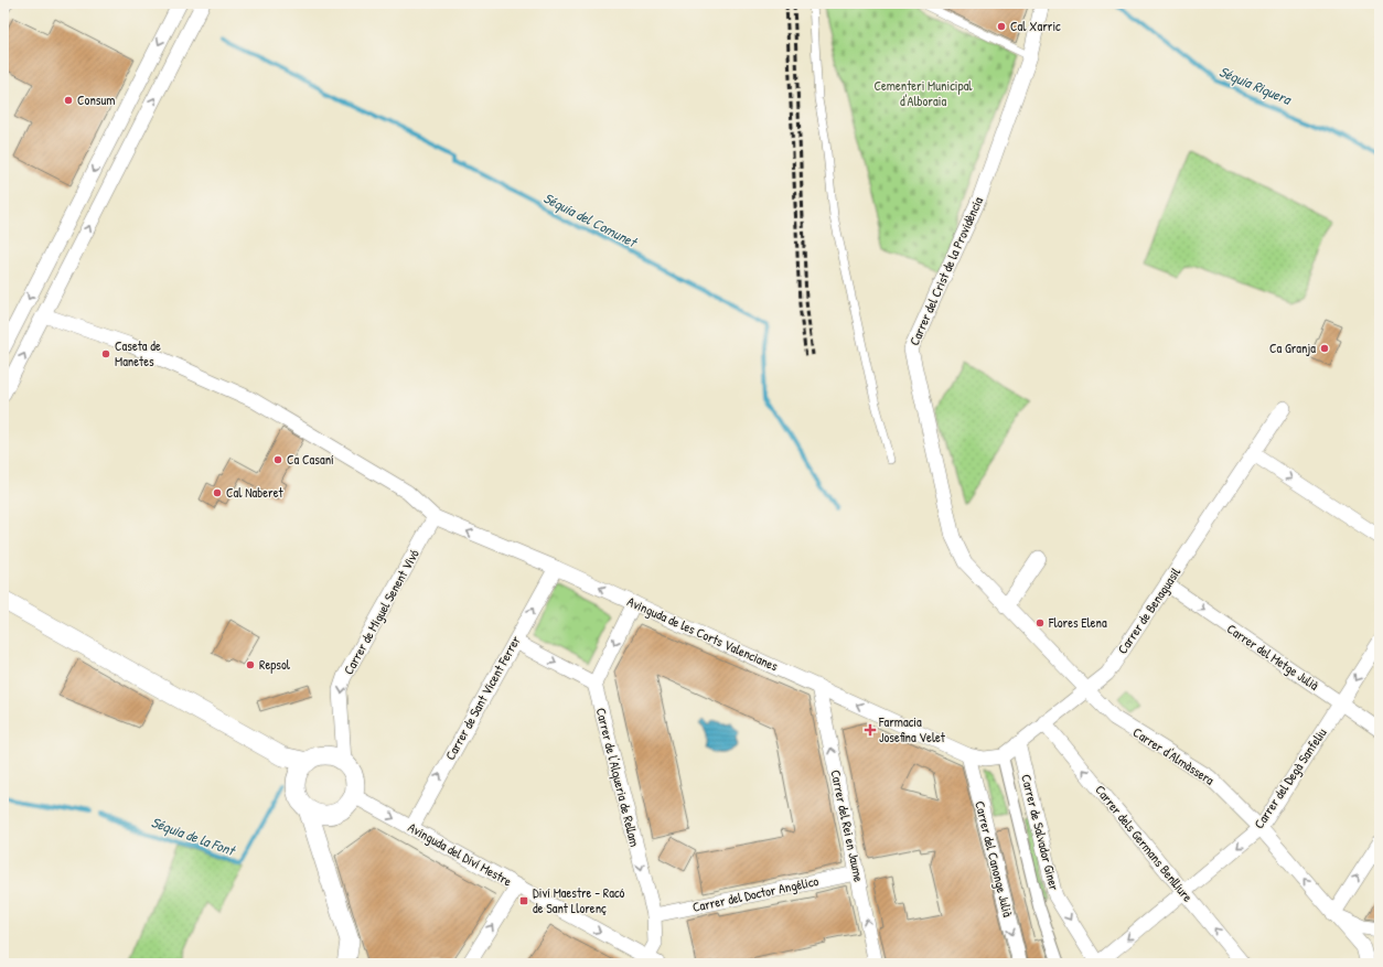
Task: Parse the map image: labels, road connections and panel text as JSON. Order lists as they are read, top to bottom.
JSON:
{
  "streets": {
    "street": [
      "Carrer del Crist de la Providència",
      "Carrer de Benaguasil",
      "Carrer de Miguel Senent Vivó",
      "Avinguda de les Corts Valencianes",
      "Carrer del Metge Julià",
      "Carrer de Sant Vicent Ferrer",
      "Carrer d'Almàssera",
      "Carrer de l'Alqueria de Rellam",
      "Carrer del Degà Sanfeliu",
      "Carrer del Rei en Jaume",
      "Carrer de Salvador Giner",
      "Carrer dels Germans Benlliure",
      "Avinguda del Diví Mestre",
      "Carrer del Canonge Julià",
      "Carrer del Doctor Angélico"
    ]
  },
  "crossings": [
    ["Carrer del Crist de la Providència", "Carrer d'Almàssera"],
    ["Carrer de Benaguasil", "Carrer del Metge Julià"],
    ["Carrer de Benaguasil", "Carrer d'Almàssera"],
    ["Carrer de Benaguasil", "Carrer de Salvador Giner"],
    ["Carrer de Benaguasil", "Carrer dels Germans Benlliure"],
    ["Carrer de Miguel Senent Vivó", "Avinguda de les Corts Valencianes"],
    ["Carrer de Miguel Senent Vivó", "Avinguda del Diví Mestre"],
    ["Avinguda de les Corts Valencianes", "Carrer de Sant Vicent Ferrer"],
    ["Avinguda de les Corts Valencianes", "Carrer del Rei en Jaume"],
    ["Avinguda de les Corts Valencianes", "Carrer del Canonge Julià"],
    ["Carrer del Metge Julià", "Carrer del Degà Sanfeliu"],
    ["Carrer de Sant Vicent Ferrer", "Avinguda del Diví Mestre"],
    ["Carrer d'Almàssera", "Carrer del Degà Sanfeliu"],
    ["Carrer de l'Alqueria de Rellam", "Avinguda del Diví Mestre"],
    ["Carrer de l'Alqueria de Rellam", "Carrer del Doctor Angélico"],
    ["Carrer del Degà Sanfeliu", "Carrer de Salvador Giner"],
    ["Carrer del Degà Sanfeliu", "Carrer dels Germans Benlliure"],
    ["Carrer del Rei en Jaume", "Carrer del Doctor Angélico"]
  ],
  "one_way": [
    "Carrer de Miguel Senent Vivó",
    "Avinguda de les Corts Valencianes",
    "Carrer del Metge Julià",
    "Carrer de l'Alqueria de Rellam",
    "Carrer del Degà Sanfeliu",
    "Carrer del Rei en Jaume",
    "Avinguda del Diví Mestre"
  ],
  "water": ["Séquia Riquera", "Séquia del Comunet", "Séquia de la Font"],
  "parks": ["Cementeri Municipal d'Alboraia"],
  "places": {
    "other": [
      "Cal Xarric",
      "Consum",
      "Ca Granja",
      "Caseta de Manetes",
      "Ca Casaní",
      "Cal Naberet",
      "Flores Elena",
      "Repsol"
    ],
    "health": ["Farmacia Josefina Velet"],
    "transit": ["Diví Maestre - Racó de Sant Llorenç"]
  }
}
